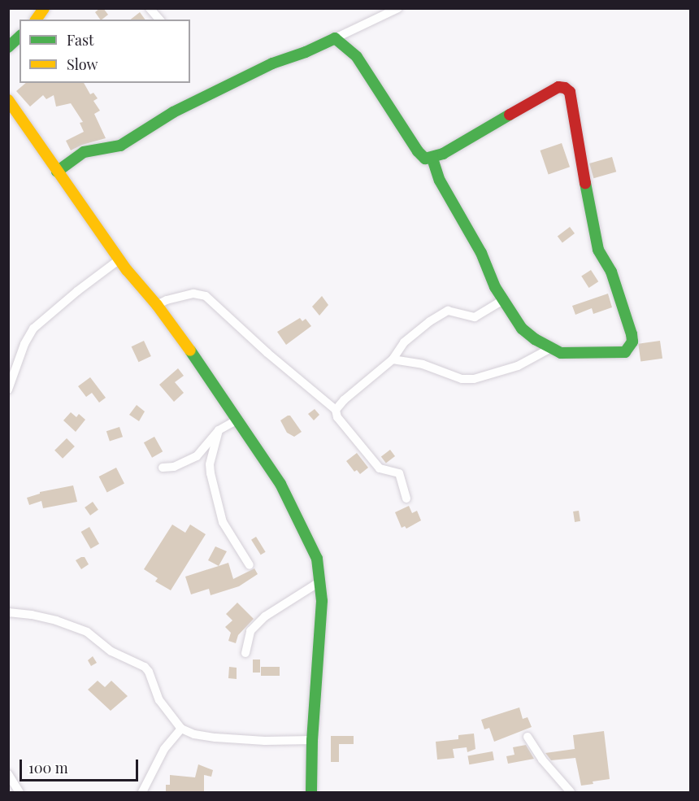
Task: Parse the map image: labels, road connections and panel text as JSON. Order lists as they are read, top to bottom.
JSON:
{
  "legend": ["Fast", "Slow"],
  "scale_bar": "100 m"
}
